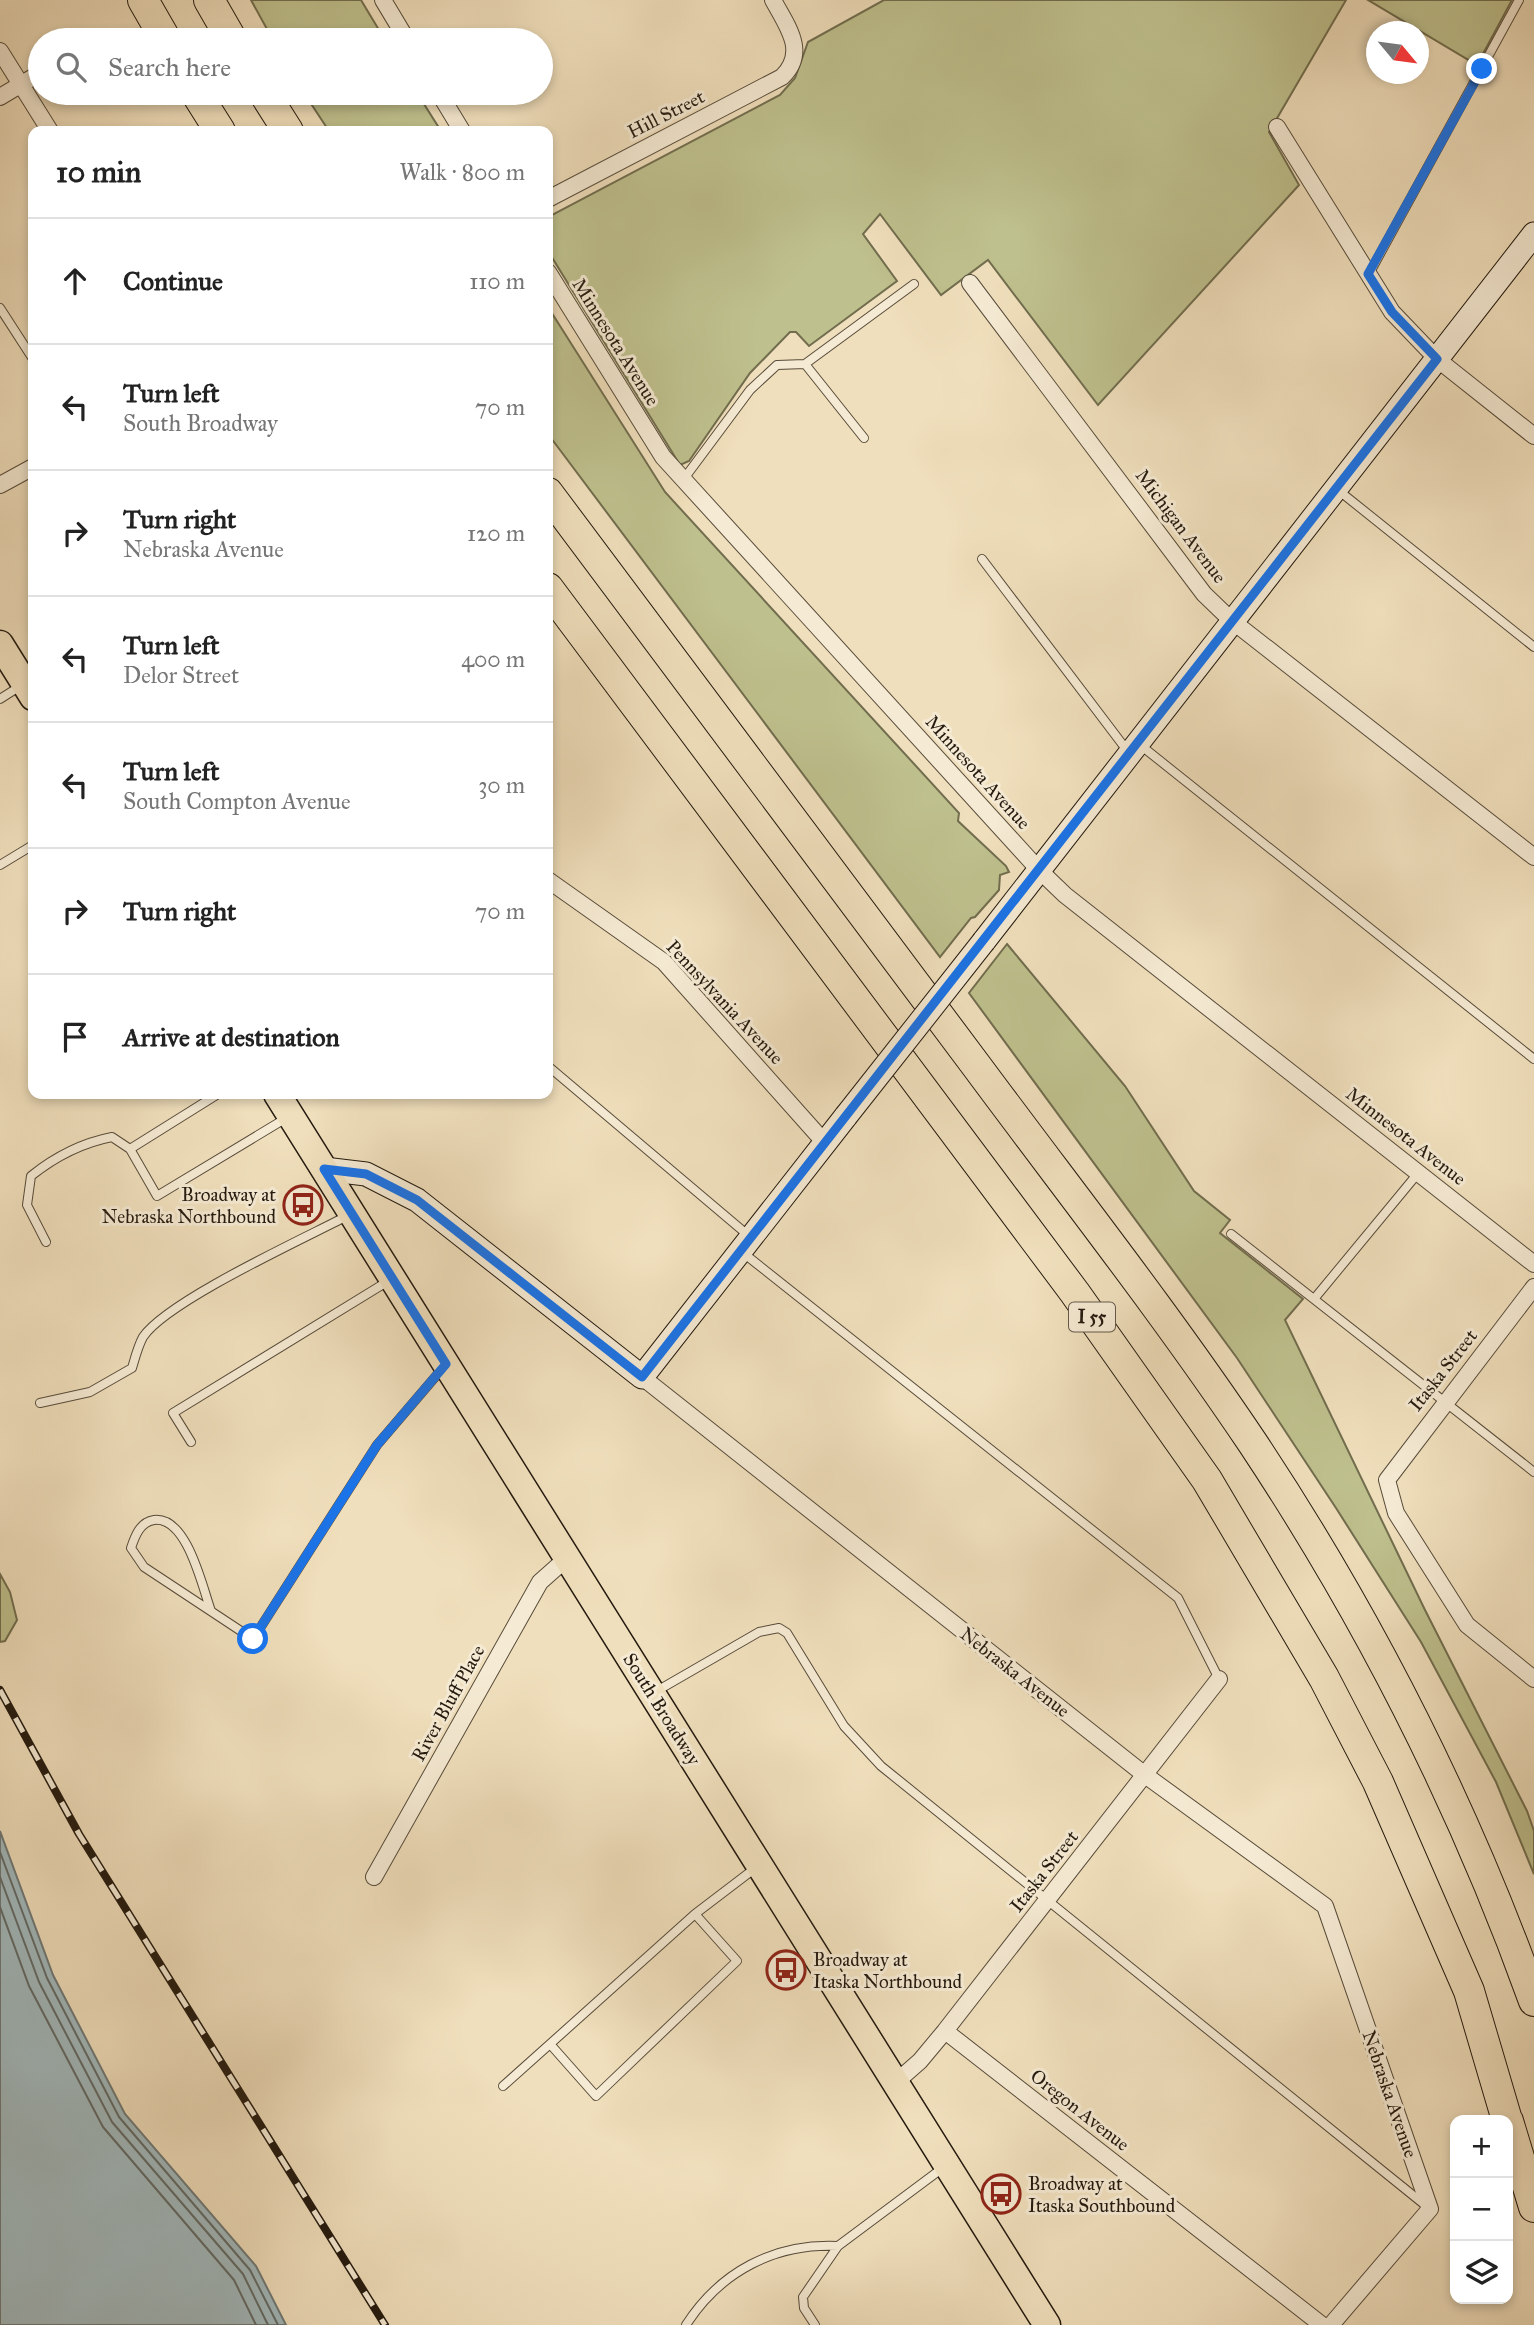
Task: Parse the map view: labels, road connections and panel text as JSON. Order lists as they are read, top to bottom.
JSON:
{
  "streets": {
    "highway": ["I 55"],
    "main road": ["South Broadway"],
    "street": [
      "Hill Street",
      "Minnesota Avenue",
      "Michigan Avenue",
      "Pennsylvania Avenue",
      "Itaska Street",
      "Nebraska Avenue",
      "River Bluff Place",
      "Oregon Avenue"
    ]
  },
  "crossings": [
    ["Itaska Street", "Nebraska Avenue"],
    ["Itaska Street", "South Broadway"],
    ["Itaska Street", "Oregon Avenue"],
    ["Nebraska Avenue", "South Broadway"],
    ["River Bluff Place", "South Broadway"]
  ],
  "places": {
    "bus stop": ["Broadway at Nebraska Northbound", "Broadway at Itaska Northbound", "Broadway at Itaska Southbound"]
  },
  "north": "bottom right",
  "page": {
    "search": "Search here",
    "heading": ["10 min", "Walk · 800 m"],
    "list": [
      ["Continue", "110 m"],
      ["Turn left", "South Broadway", "70 m"],
      ["Turn right", "Nebraska Avenue", "120 m"],
      ["Turn left", "Delor Street", "400 m"],
      ["Turn left", "South Compton Avenue", "30 m"],
      ["Turn right", "70 m"],
      "Arrive at destination"
    ],
    "map_buttons": ["+", "−"]
  }
}
